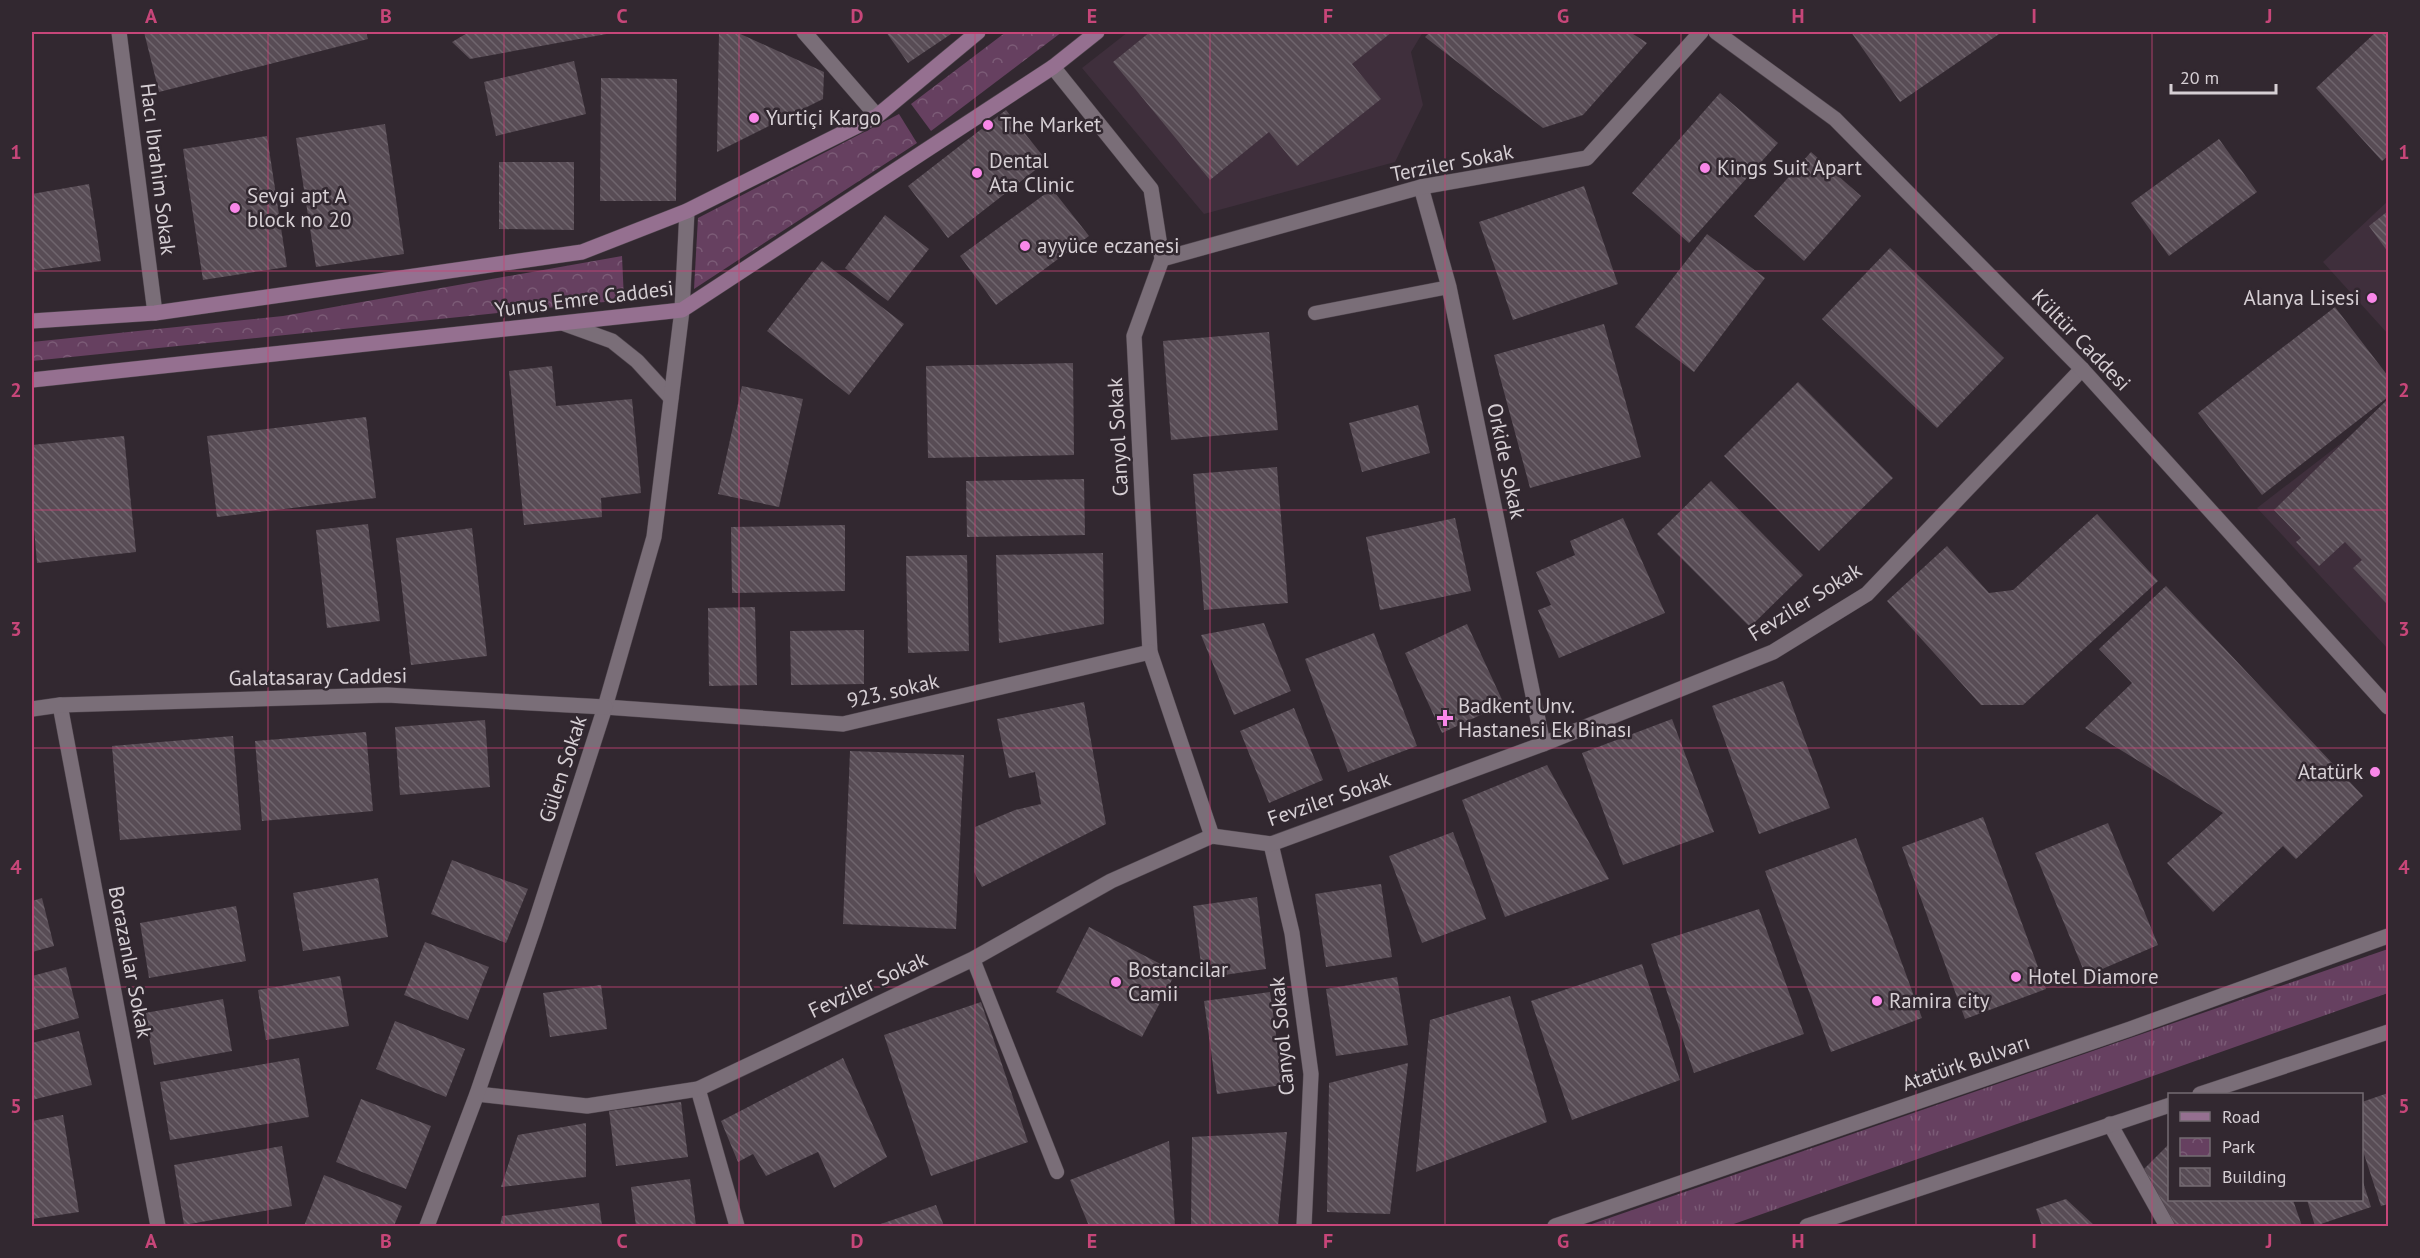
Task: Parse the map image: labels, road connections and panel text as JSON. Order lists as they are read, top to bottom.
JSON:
{
  "streets": {
    "main road": ["Yunus Emre Caddesi"],
    "street": [
      "Terziler Sokak",
      "Hacı Ibrahim Sokak",
      "Kültür Caddesi",
      "Canyol Sokak",
      "Orkide Sokak",
      "Fevziler Sokak",
      "Galatasaray Caddesi",
      "923. sokak",
      "Gülen Sokak",
      "Borazanlar Sokak",
      "Atatürk Bulvarı"
    ]
  },
  "crossings": [
    ["Terziler Sokak", "Canyol Sokak"],
    ["Terziler Sokak", "Orkide Sokak"],
    ["Yunus Emre Caddesi", "Canyol Sokak"],
    ["Yunus Emre Caddesi", "Gülen Sokak"],
    ["Kültür Caddesi", "Fevziler Sokak"],
    ["Canyol Sokak", "Fevziler Sokak"],
    ["Canyol Sokak", "923. sokak"],
    ["Orkide Sokak", "Fevziler Sokak"],
    ["Fevziler Sokak", "Gülen Sokak"],
    ["Galatasaray Caddesi", "923. sokak"],
    ["Galatasaray Caddesi", "Gülen Sokak"],
    ["Galatasaray Caddesi", "Borazanlar Sokak"],
    ["923. sokak", "Gülen Sokak"]
  ],
  "places": {
    "other": [
      "Yurtiçi Kargo",
      "The Market",
      "Kings Suit Apart",
      "Dental Ata Clinic",
      "Sevgi apt A block no 20",
      "ayyüce eczanesi",
      "Alanya Lisesi",
      "Atatürk",
      "Hotel Diamore",
      "Bostancilar Camii",
      "Ramira city"
    ],
    "health": ["Badkent Unv. Hastanesi Ek Binası"]
  },
  "legend": ["Road", "Park", "Building"],
  "scale_bar": "20 m",
  "grid": {
    "columns": [
      "A",
      "B",
      "C",
      "D",
      "E",
      "F",
      "G",
      "H",
      "I",
      "J"
    ],
    "rows": [
      "1",
      "2",
      "3",
      "4",
      "5"
    ]
  }
}
